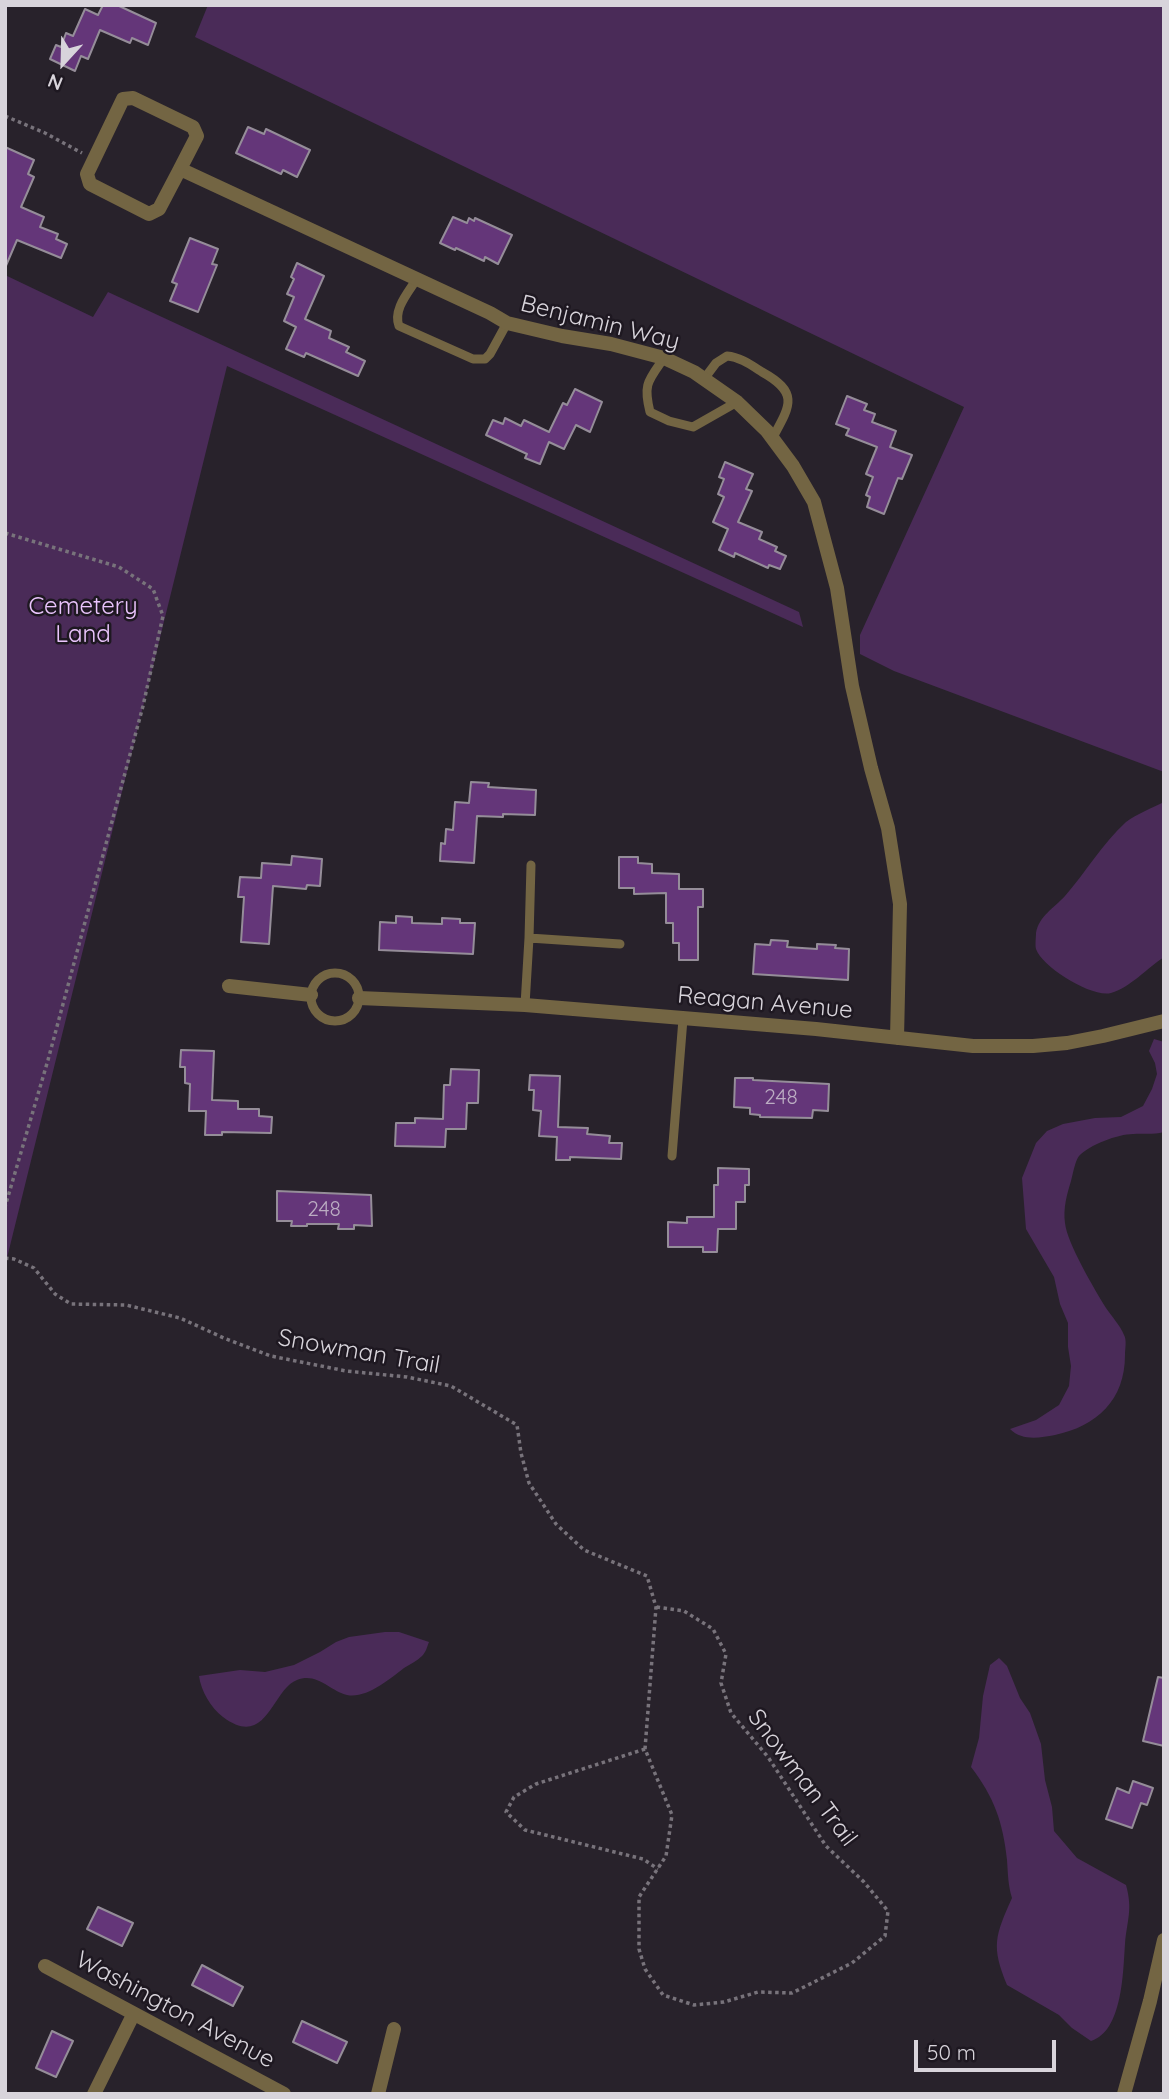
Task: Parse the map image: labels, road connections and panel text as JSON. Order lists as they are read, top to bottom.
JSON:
{
  "streets": {
    "street": ["Benjamin Way", "Reagan Avenue", "Washington Avenue"],
    "path": ["Snowman Trail"]
  },
  "crossings": [
    ["Benjamin Way", "Reagan Avenue"]
  ],
  "parks": ["Cemetery Land"],
  "house_numbers": ["248", "248"],
  "scale_bar": "50 m",
  "north": "bottom"
}
